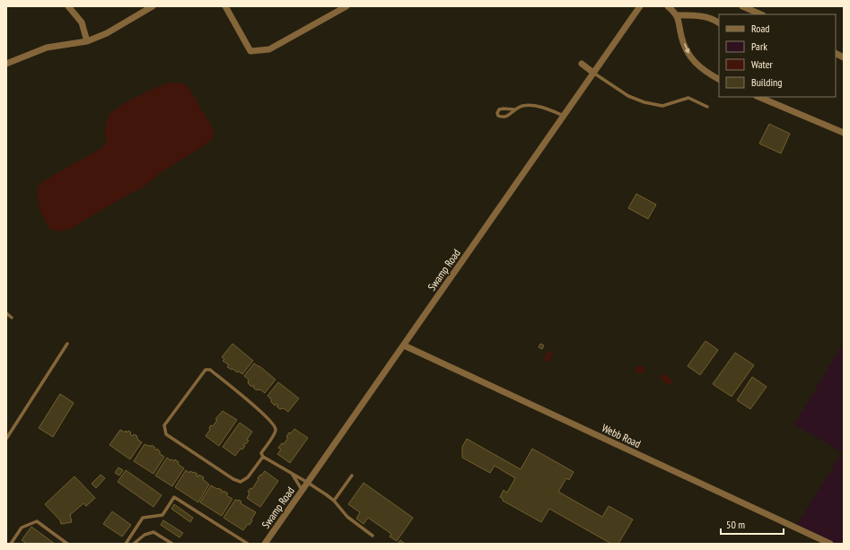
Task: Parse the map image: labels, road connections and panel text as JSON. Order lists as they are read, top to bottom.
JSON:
{
  "streets": {
    "street": ["Swamp Road", "Webb Road"]
  },
  "crossings": [
    ["Swamp Road", "Webb Road"]
  ],
  "legend": [
    "Road",
    "Park",
    "Water",
    "Building"
  ],
  "scale_bar": "50 m"
}
